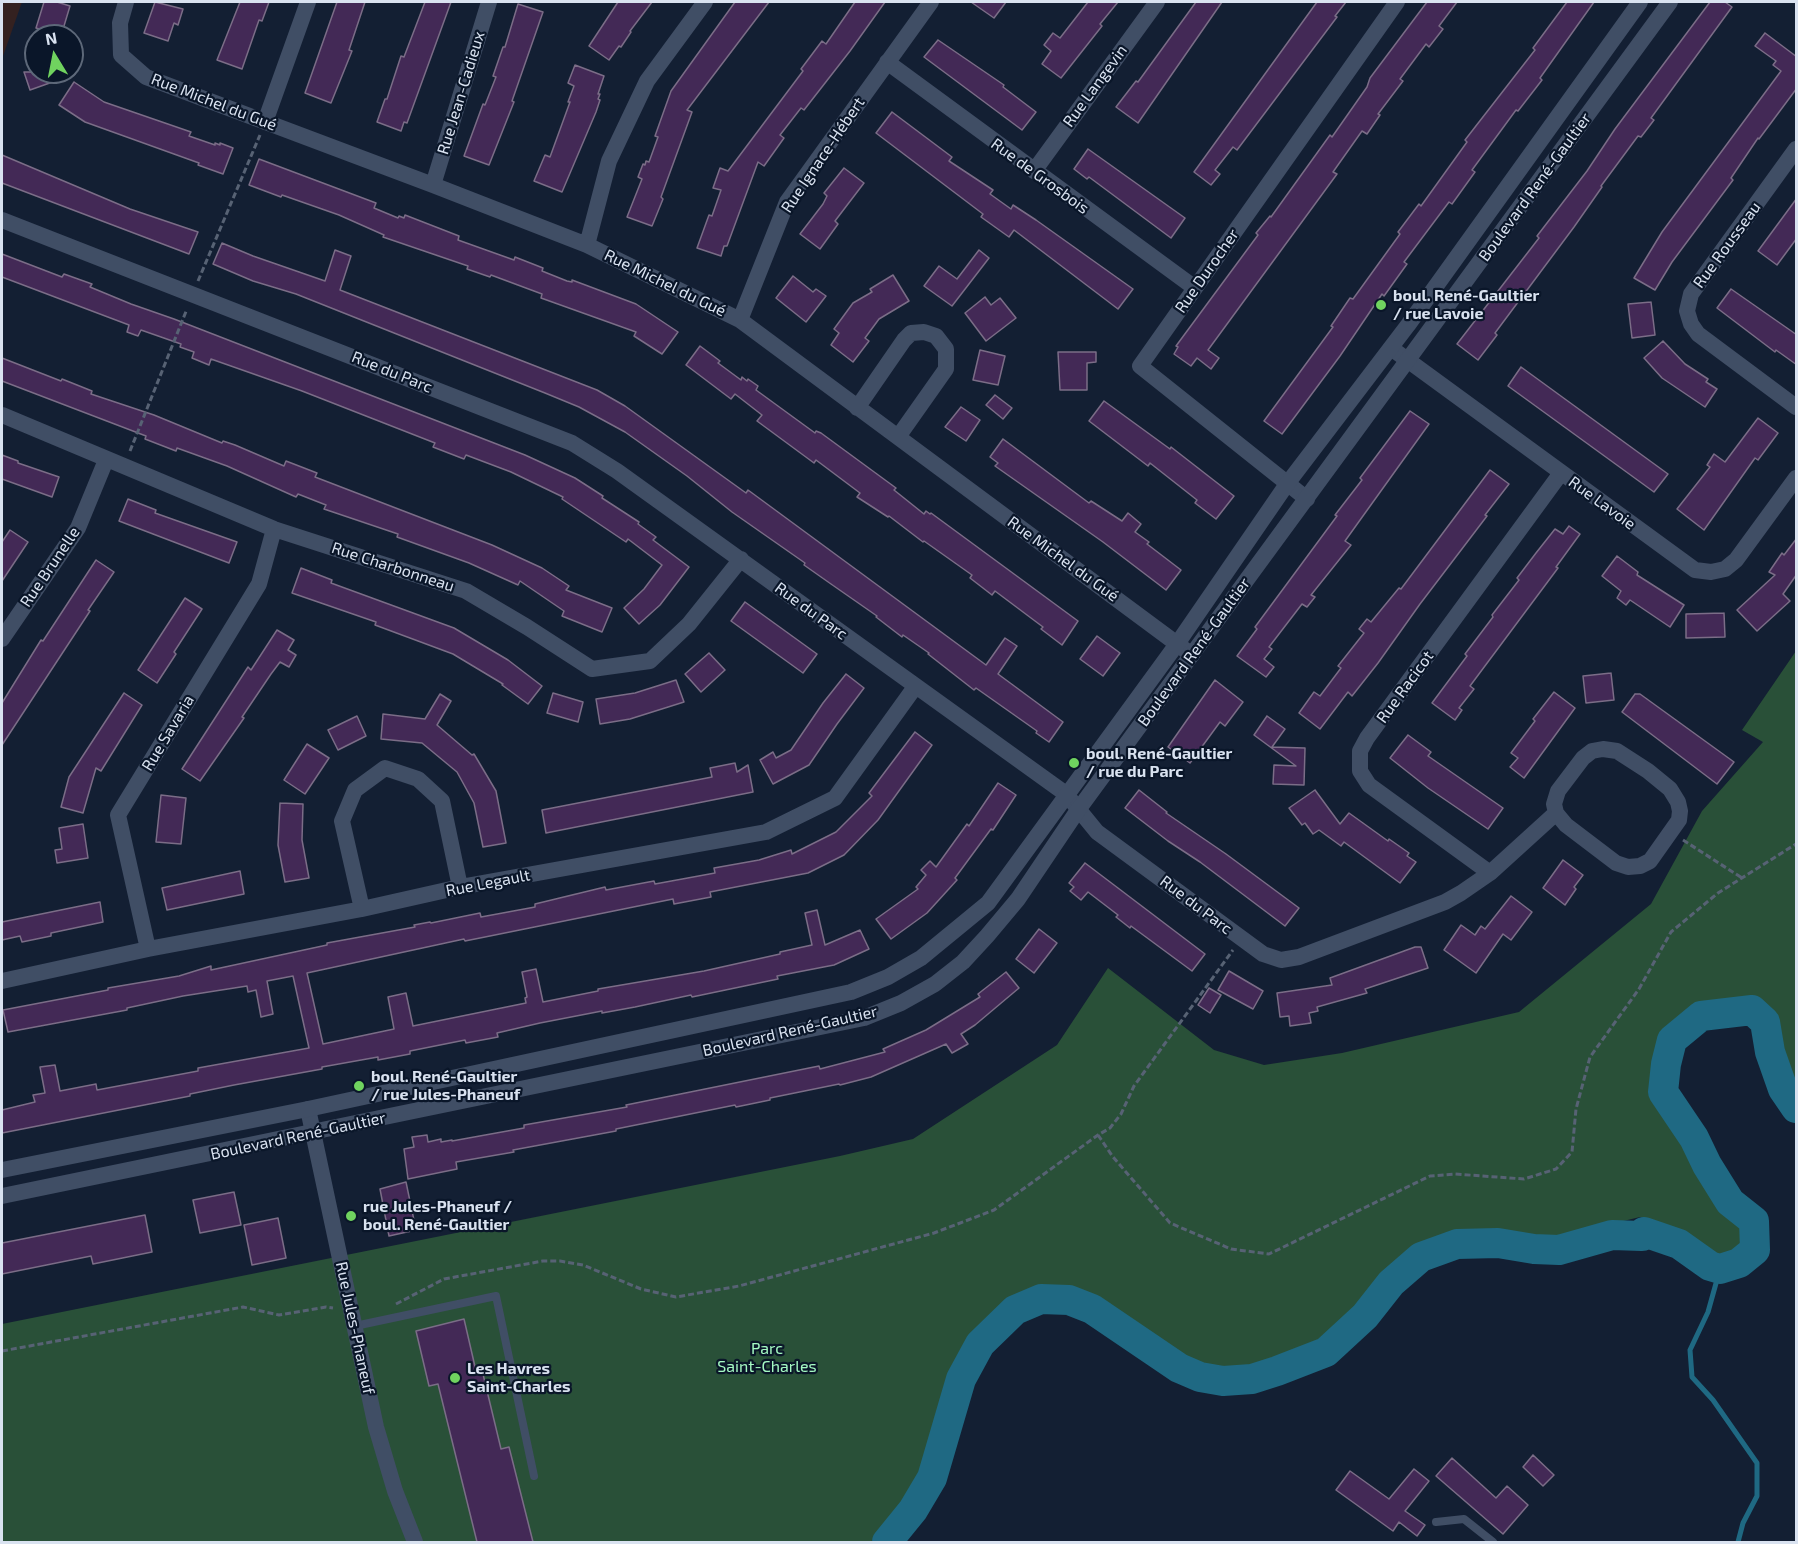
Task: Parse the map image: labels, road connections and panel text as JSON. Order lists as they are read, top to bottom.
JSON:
{
  "streets": {
    "street": [
      "Rue Langevin",
      "Rue Jean-Cadieux",
      "Rue Michel du Gué",
      "Rue Ignace-Hébert",
      "Rue de Grosbois",
      "Boulevard René-Gaultier",
      "Rue Rousseau",
      "Rue Durocher",
      "Rue du Parc",
      "Rue Lavoie",
      "Rue Brunelle",
      "Rue Charbonneau",
      "Rue Racicot",
      "Rue Savaria",
      "Rue Legault",
      "Rue Jules-Phaneuf"
    ]
  },
  "crossings": [
    ["Rue Langevin", "Rue de Grosbois"],
    ["Rue Jean-Cadieux", "Rue Michel du Gué"],
    ["Rue Michel du Gué", "Rue Ignace-Hébert"],
    ["Rue Michel du Gué", "Boulevard René-Gaultier"],
    ["Rue Ignace-Hébert", "Rue de Grosbois"],
    ["Rue de Grosbois", "Rue Durocher"],
    ["Boulevard René-Gaultier", "Rue Durocher"],
    ["Boulevard René-Gaultier", "Rue du Parc"],
    ["Boulevard René-Gaultier", "Rue Lavoie"],
    ["Boulevard René-Gaultier", "Rue Jules-Phaneuf"],
    ["Rue du Parc", "Rue Charbonneau"],
    ["Rue du Parc", "Rue Racicot"],
    ["Rue du Parc", "Rue Legault"],
    ["Rue Lavoie", "Rue Racicot"],
    ["Rue Brunelle", "Rue Charbonneau"],
    ["Rue Charbonneau", "Rue Savaria"],
    ["Rue Savaria", "Rue Legault"]
  ],
  "parks": ["Parc Saint-Charles"],
  "places": [
    "boul. René-Gaultier / rue Lavoie",
    "boul. René-Gaultier / rue du Parc",
    "boul. René-Gaultier / rue Jules-Phaneuf",
    "rue Jules-Phaneuf / boul. René-Gaultier",
    "Les Havres Saint-Charles"
  ],
  "north": "top"
}
